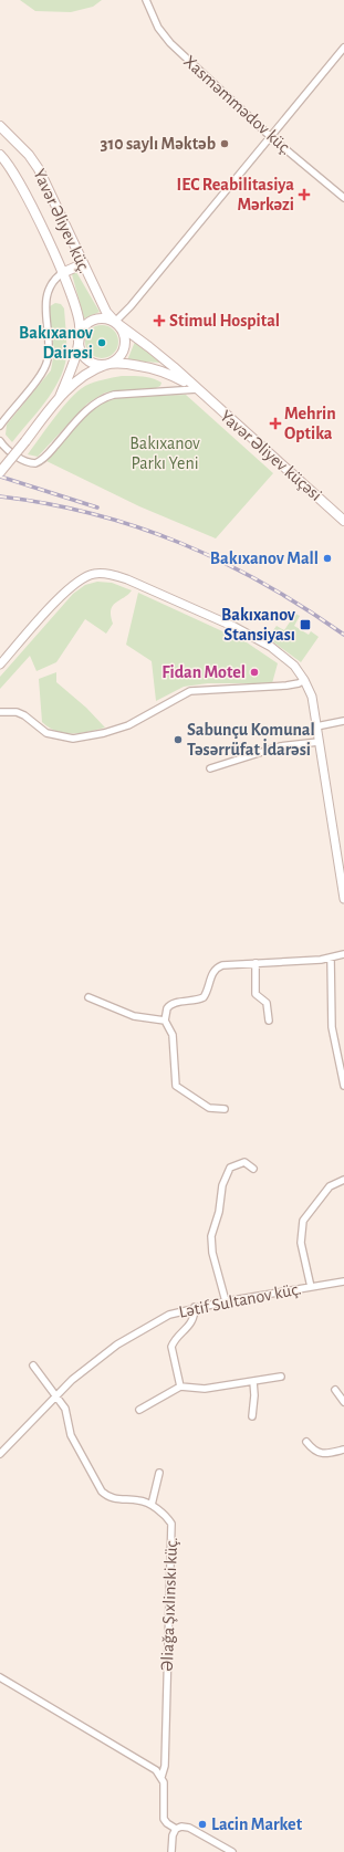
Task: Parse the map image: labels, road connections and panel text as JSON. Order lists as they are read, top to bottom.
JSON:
{
  "streets": {
    "main road": ["Yavər Əliyev küç.", "Yavər Əliyev küçəsi"],
    "street": ["Xasməmmədov küç.", "Lətif Sultanov küç.", "Əliağa Şıxlinski küç."]
  },
  "crossings": [
    ["Lətif Sultanov küç.", "Əliağa Şıxlinski küç."]
  ],
  "parks": ["Bakıxanov Parkı Yeni"],
  "places": {
    "other": [
      "310 saylı Məktəb",
      "Bakıxanov Dairəsi",
      "Bakıxanov Mall",
      "Fidan Motel",
      "Sabunçu Komunal Təsərrüfat İdarəsi",
      "Lacin Market"
    ],
    "health": ["IEC Reabilitasiya Mərkəzi", "Stimul Hospital", "Mehrin Optika"],
    "transit": ["Bakıxanov Stansiyası"]
  }
}
